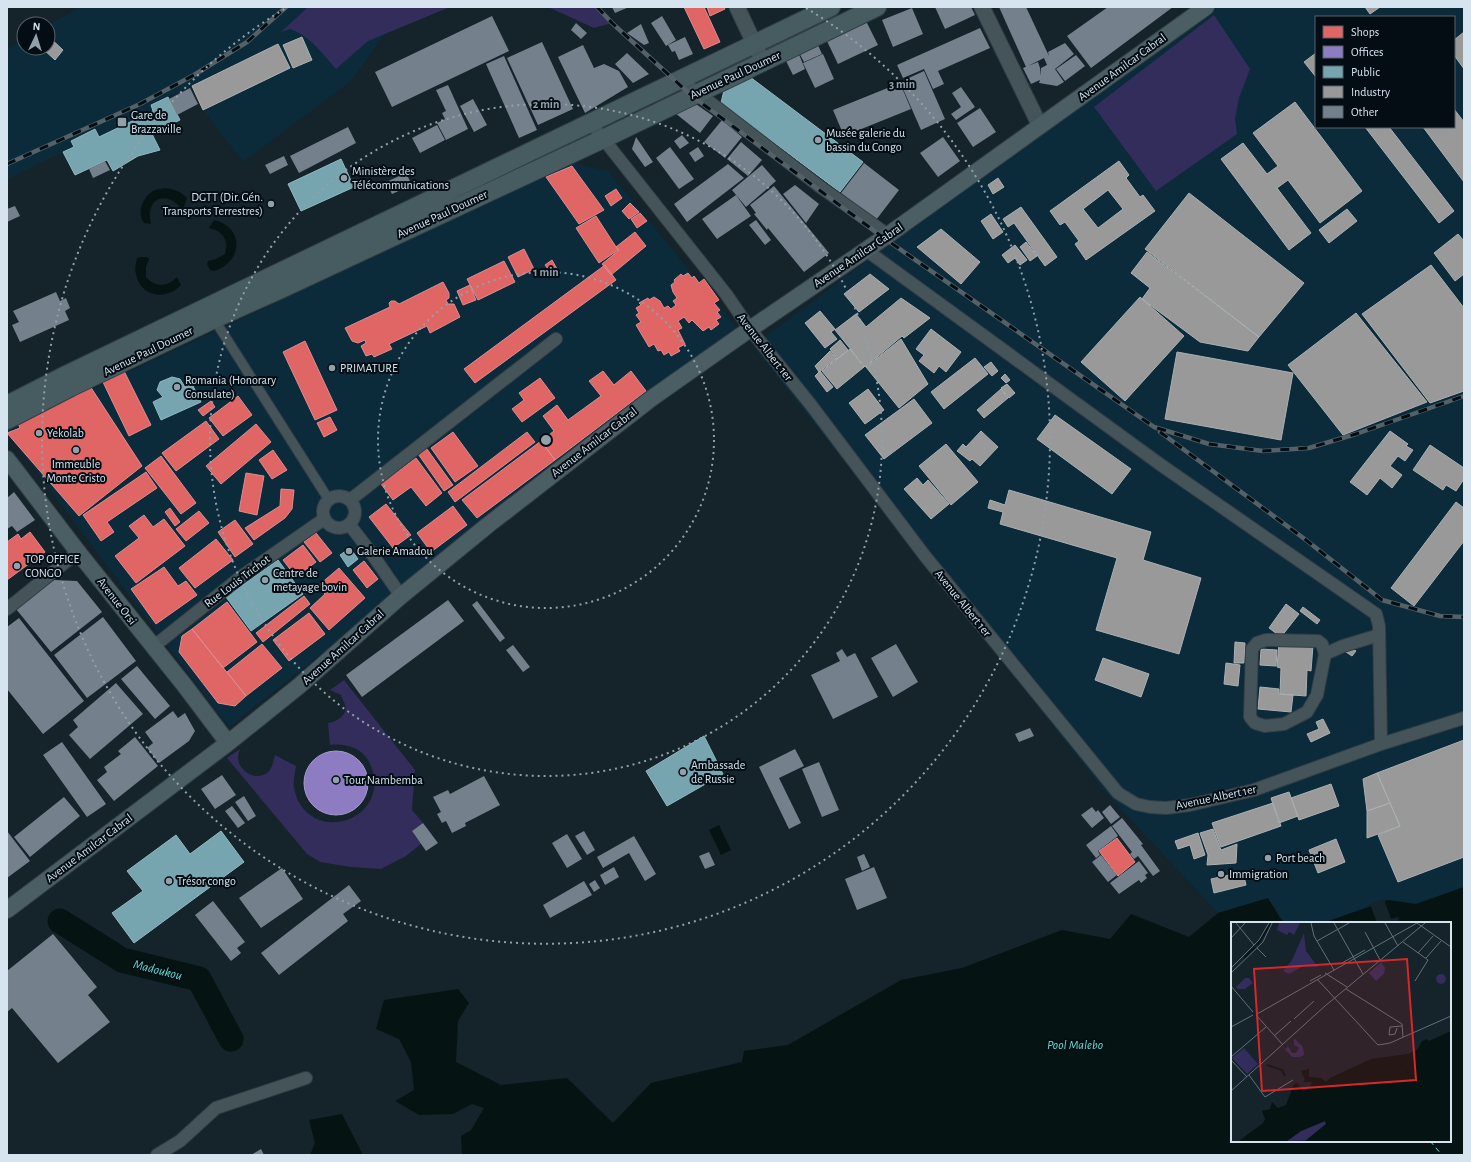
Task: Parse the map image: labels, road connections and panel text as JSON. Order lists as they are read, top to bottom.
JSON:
{
  "streets": {
    "main road": ["Avenue Amilcar Cabral", "Avenue Paul Doumer", "Avenue Orsi"],
    "street": ["Avenue Albert 1er", "Rue Louis Trichot"]
  },
  "crossings": [
    ["Avenue Amilcar Cabral", "Avenue Albert 1er"],
    ["Avenue Amilcar Cabral", "Avenue Orsi"],
    ["Avenue Paul Doumer", "Avenue Albert 1er"],
    ["Rue Louis Trichot", "Avenue Orsi"]
  ],
  "water": ["Madoukou", "Pool Malebo"],
  "places": {
    "transit": ["Gare de Brazzaville"],
    "other": [
      "Musée galerie du bassin du Congo",
      "Ministère des Télécommunications",
      "DGTT (Dir. Gén. Transports Terrestres)",
      "PRIMATURE",
      "Romania (Honorary Consulate)",
      "Yekolab",
      "Immeuble Monte Cristo",
      "Galerie Amadou",
      "TOP OFFICE CONGO",
      "Centre de metayage bovin",
      "Ambassade de Russie",
      "Tour Nambemba",
      "Port beach",
      "Immigration",
      "Trésor congo"
    ]
  },
  "legend": [
    "Shops",
    "Offices",
    "Public",
    "Industry",
    "Other"
  ],
  "north": "top",
  "rings": ["3 min", "2 min", "1 min"]
}
